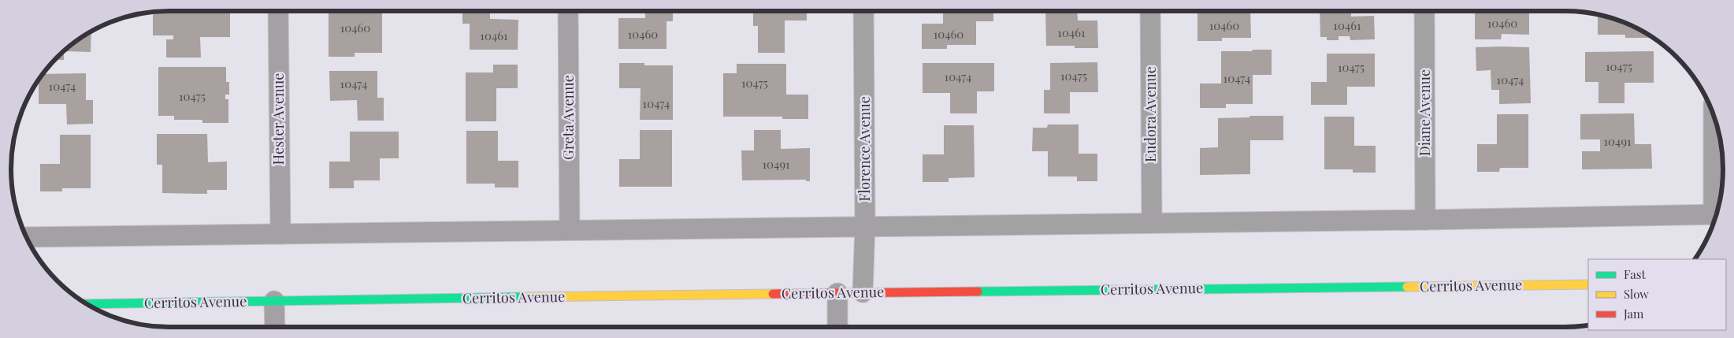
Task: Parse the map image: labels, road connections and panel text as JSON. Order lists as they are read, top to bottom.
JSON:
{
  "streets": {
    "main road": ["Cerritos Avenue"],
    "street": [
      "Diane Avenue",
      "Eudora Avenue",
      "Greta Avenue",
      "Hester Avenue",
      "Florence Avenue"
    ]
  },
  "crossings": [
    ["Florence Avenue", "Cerritos Avenue"]
  ],
  "house_numbers": [
    "10460",
    "10460",
    "10461",
    "10460",
    "10461",
    "10460",
    "10460",
    "10461",
    "10475",
    "10475",
    "10475",
    "10474",
    "10474",
    "10474",
    "10475",
    "10474",
    "10474",
    "10475",
    "10474",
    "10491",
    "10491"
  ],
  "legend": ["Fast", "Slow", "Jam"]
}
